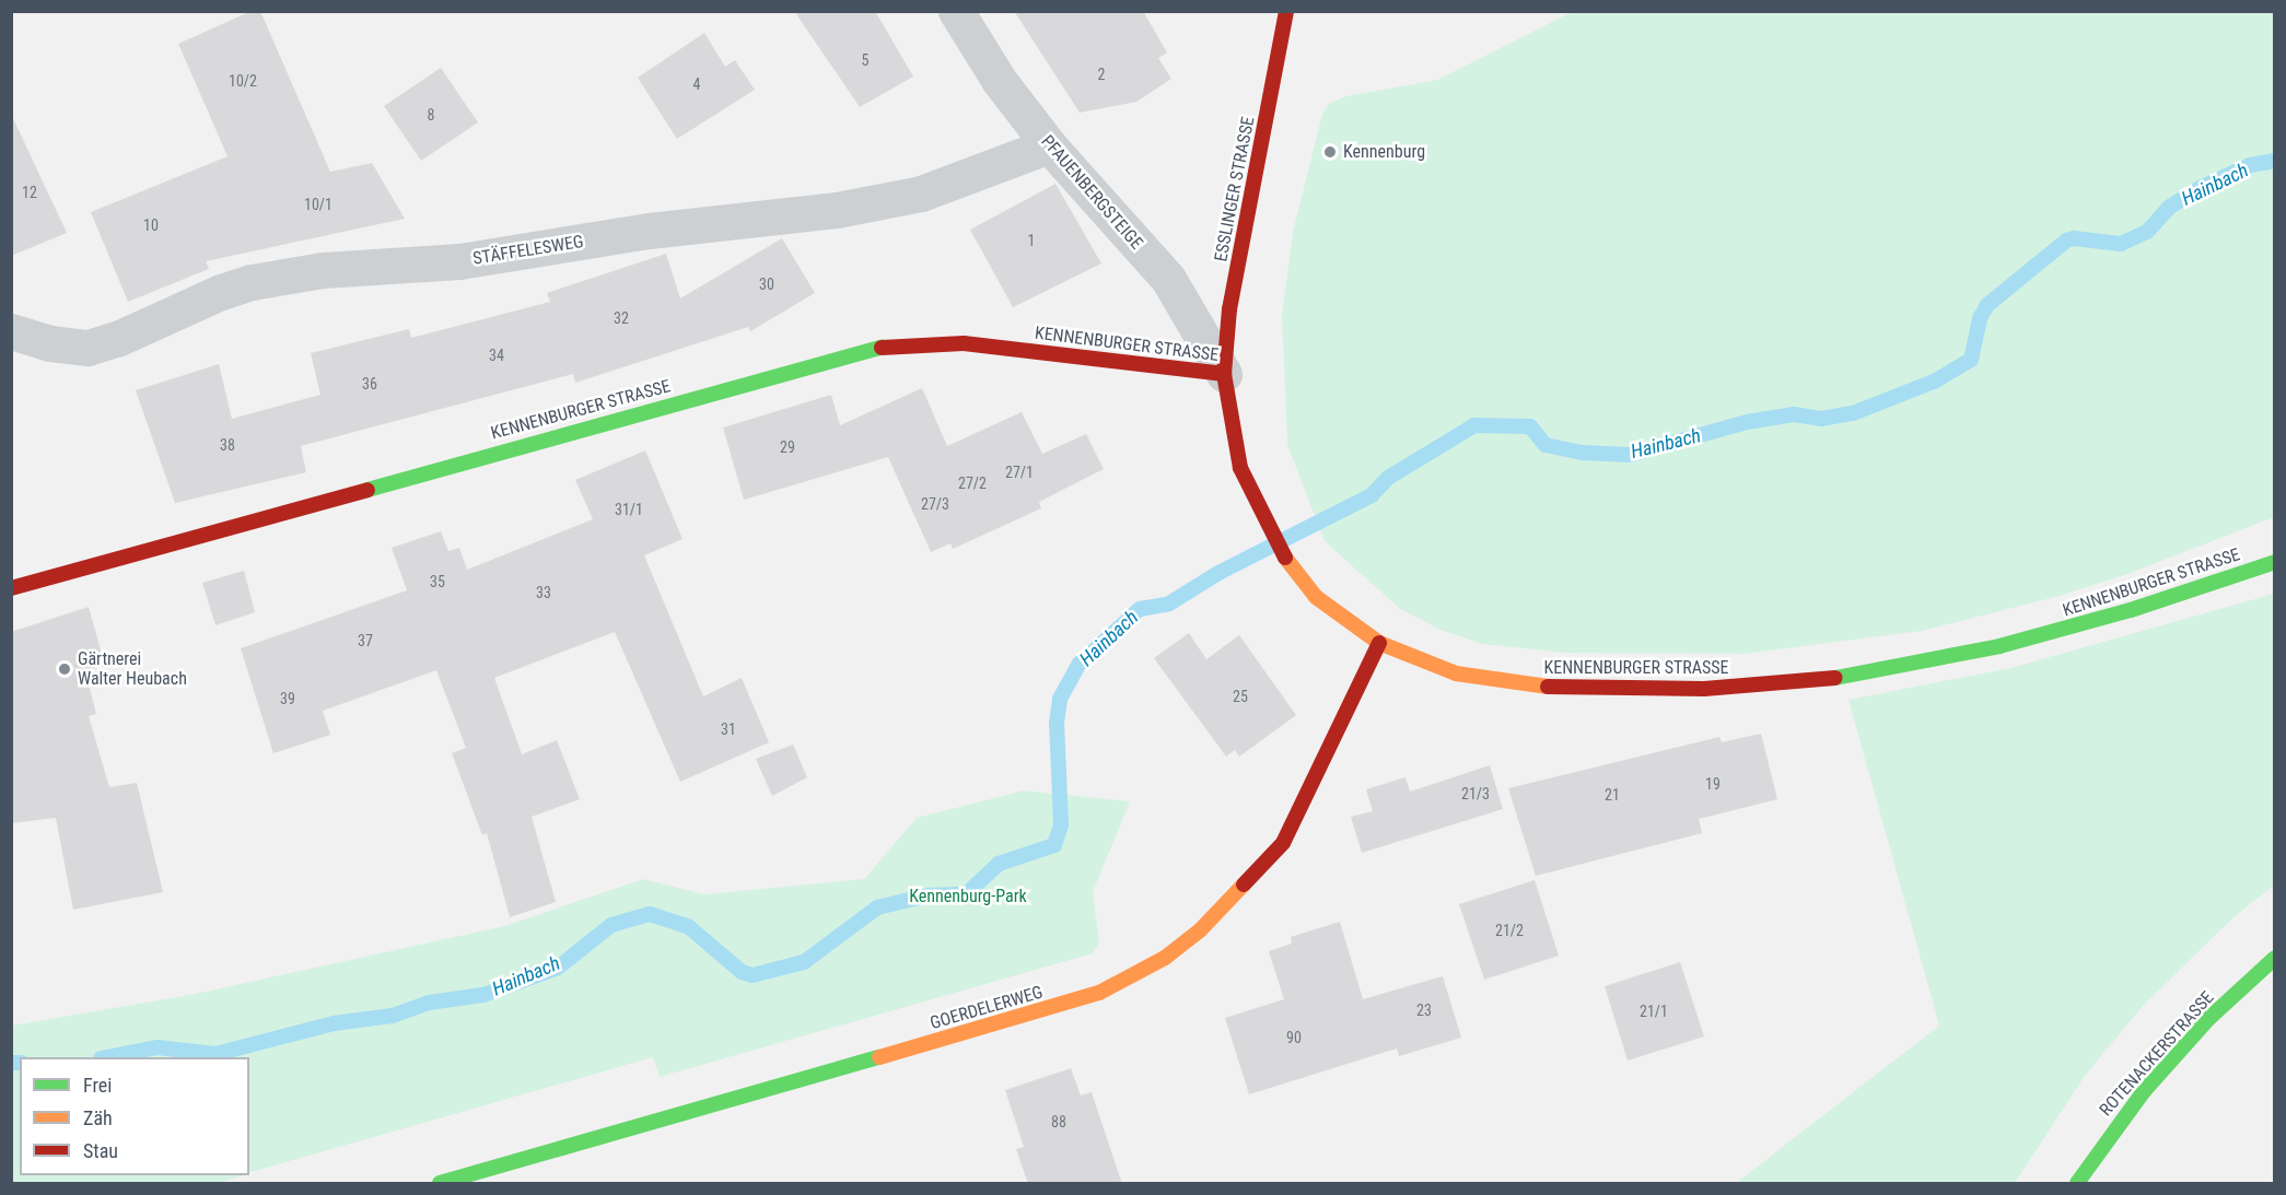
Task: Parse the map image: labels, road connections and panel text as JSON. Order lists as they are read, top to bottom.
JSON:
{
  "streets": {
    "street": [
      "ESSLINGER STRASSE",
      "PFAUENBERGSTEIGE",
      "STÄFFELESWEG",
      "KENNENBURGER STRASSE",
      "GOERDELERWEG",
      "ROTENACKERSTRASSE"
    ]
  },
  "crossings": [
    ["ESSLINGER STRASSE", "PFAUENBERGSTEIGE"],
    ["ESSLINGER STRASSE", "KENNENBURGER STRASSE"],
    ["PFAUENBERGSTEIGE", "STÄFFELESWEG"],
    ["PFAUENBERGSTEIGE", "KENNENBURGER STRASSE"],
    ["KENNENBURGER STRASSE", "GOERDELERWEG"]
  ],
  "water": ["Hainbach"],
  "parks": ["Kennenburg-Park"],
  "places": ["Kennenburg", "Gärtnerei Walter Heubach"],
  "house_numbers": [
    "5",
    "2",
    "10/2",
    "4",
    "8",
    "12",
    "10/1",
    "10",
    "1",
    "30",
    "32",
    "34",
    "36",
    "38",
    "29",
    "27/1",
    "27/2",
    "27/3",
    "31/1",
    "35",
    "33",
    "37",
    "25",
    "39",
    "31",
    "19",
    "21/3",
    "21",
    "21/2",
    "23",
    "21/1",
    "90",
    "88"
  ],
  "legend": ["Frei", "Zäh", "Stau"]
}
